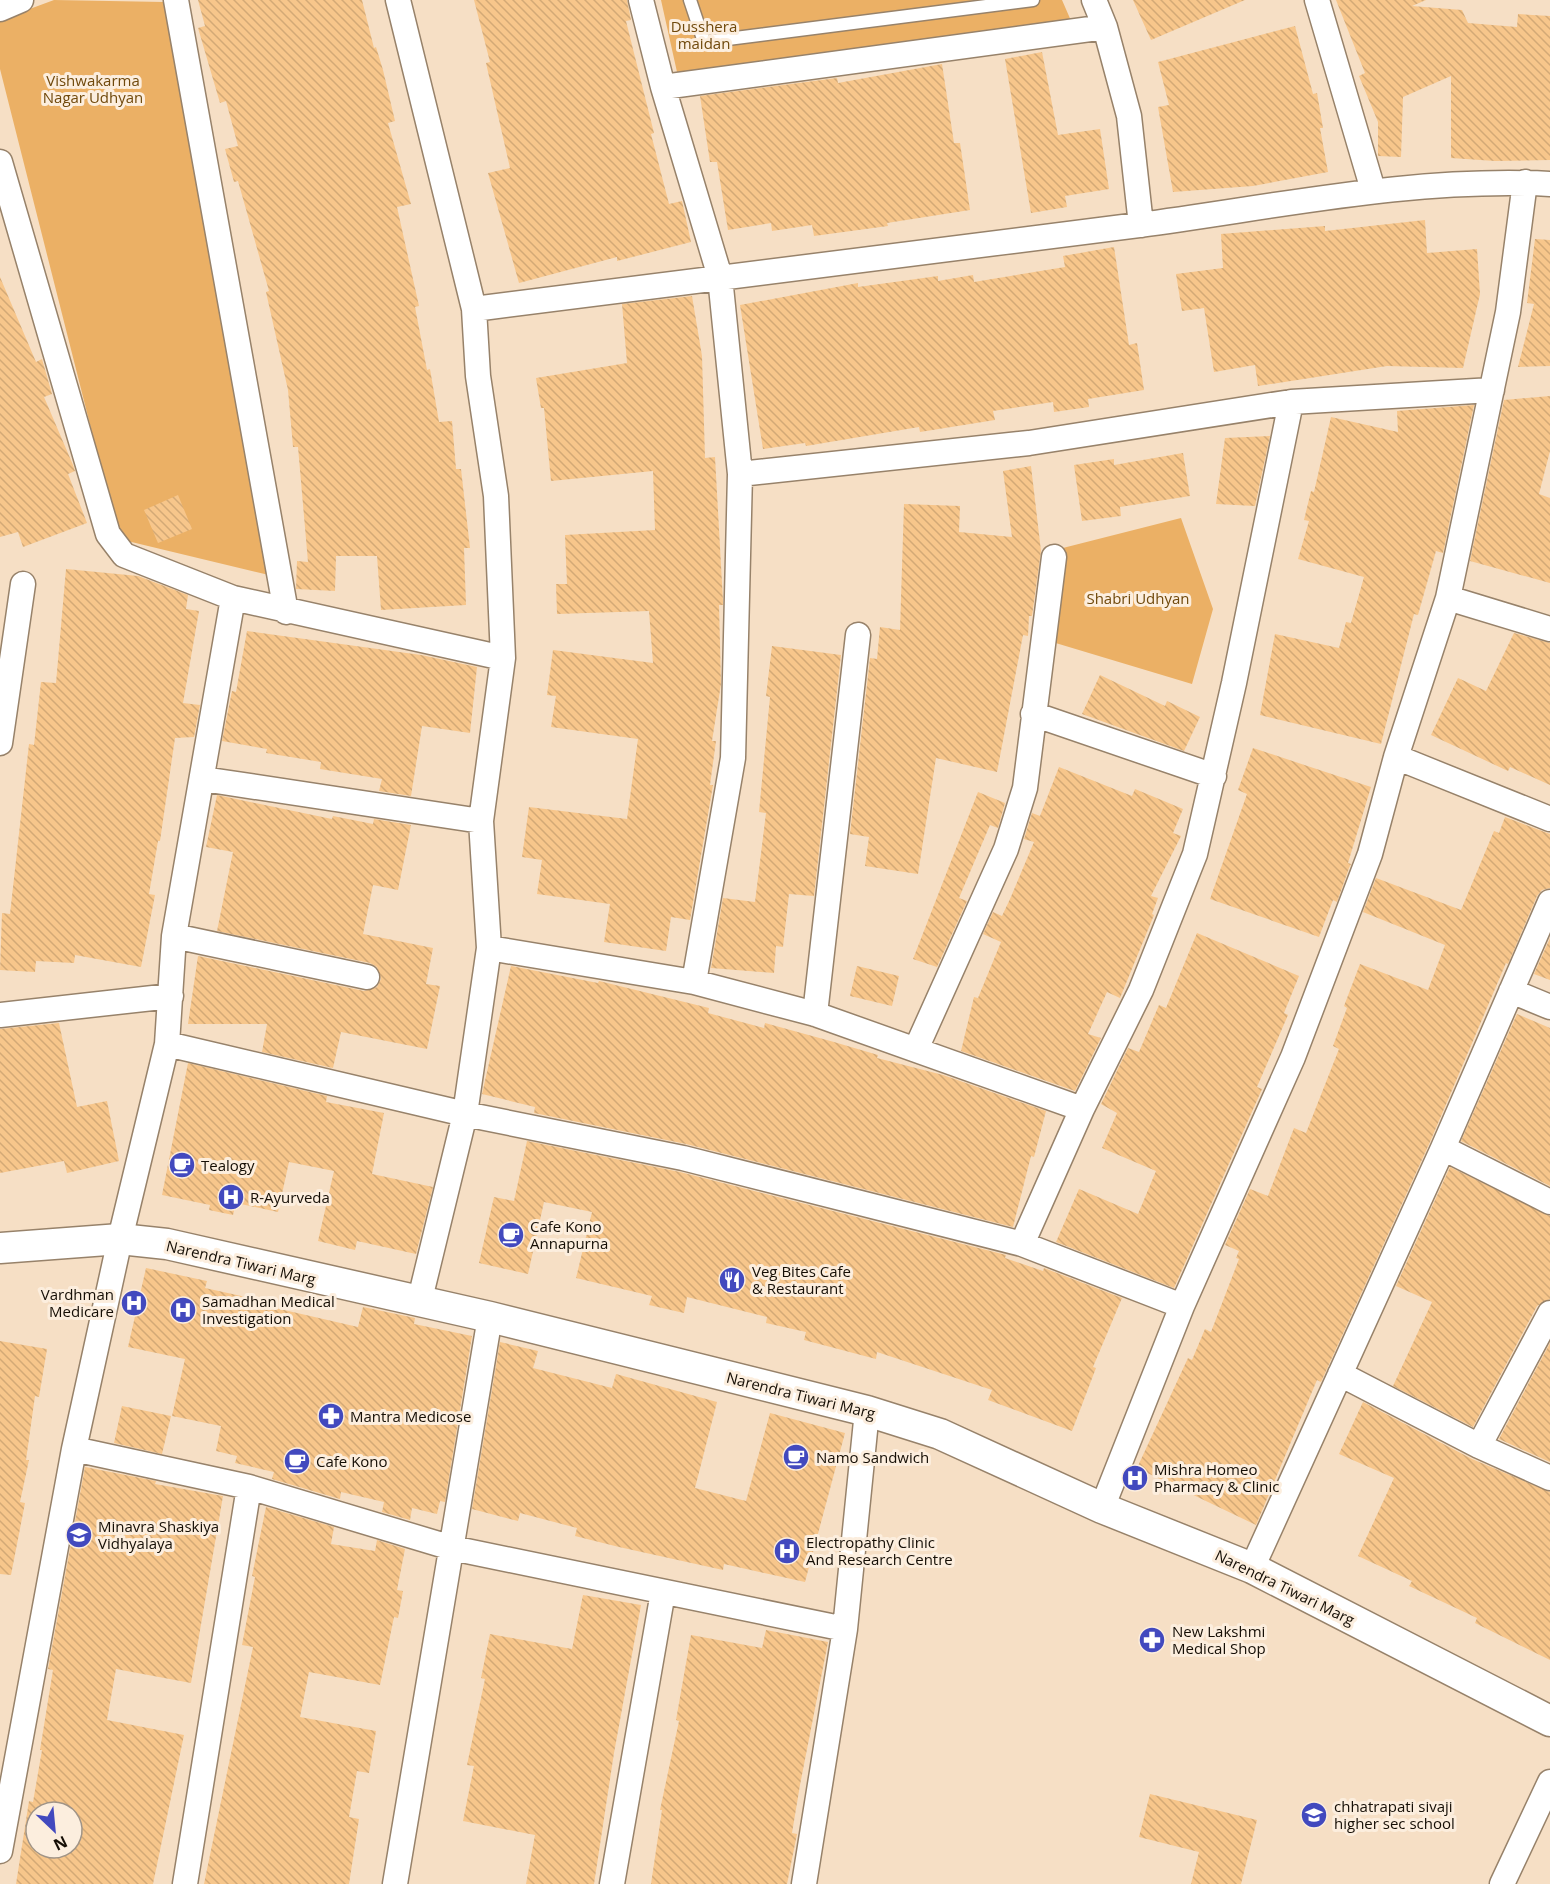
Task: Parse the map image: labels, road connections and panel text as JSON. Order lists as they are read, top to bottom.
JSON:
{
  "streets": {
    "street": ["Narendra Tiwari Marg"]
  },
  "parks": ["Dusshera maidan", "Vishwakarma Nagar Udhyan", "Shabri Udhyan"],
  "places": {
    "cafe": [
      "Tealogy",
      "Cafe Kono Annapurna",
      "Namo Sandwich",
      "Cafe Kono"
    ],
    "hospital": [
      "R-Ayurveda",
      "Vardhman Medicare",
      "Samadhan Medical Investigation",
      "Mishra Homeo Pharmacy & Clinic",
      "Electropathy Clinic And Research Centre"
    ],
    "restaurant": ["Veg Bites Cafe & Restaurant"],
    "pharmacy": ["Mantra Medicose", "New Lakshmi Medical Shop"],
    "school or university": ["Minavra Shaskiya Vidhyalaya", "chhatrapati sivaji higher sec school"]
  },
  "north": "bottom right"
}
